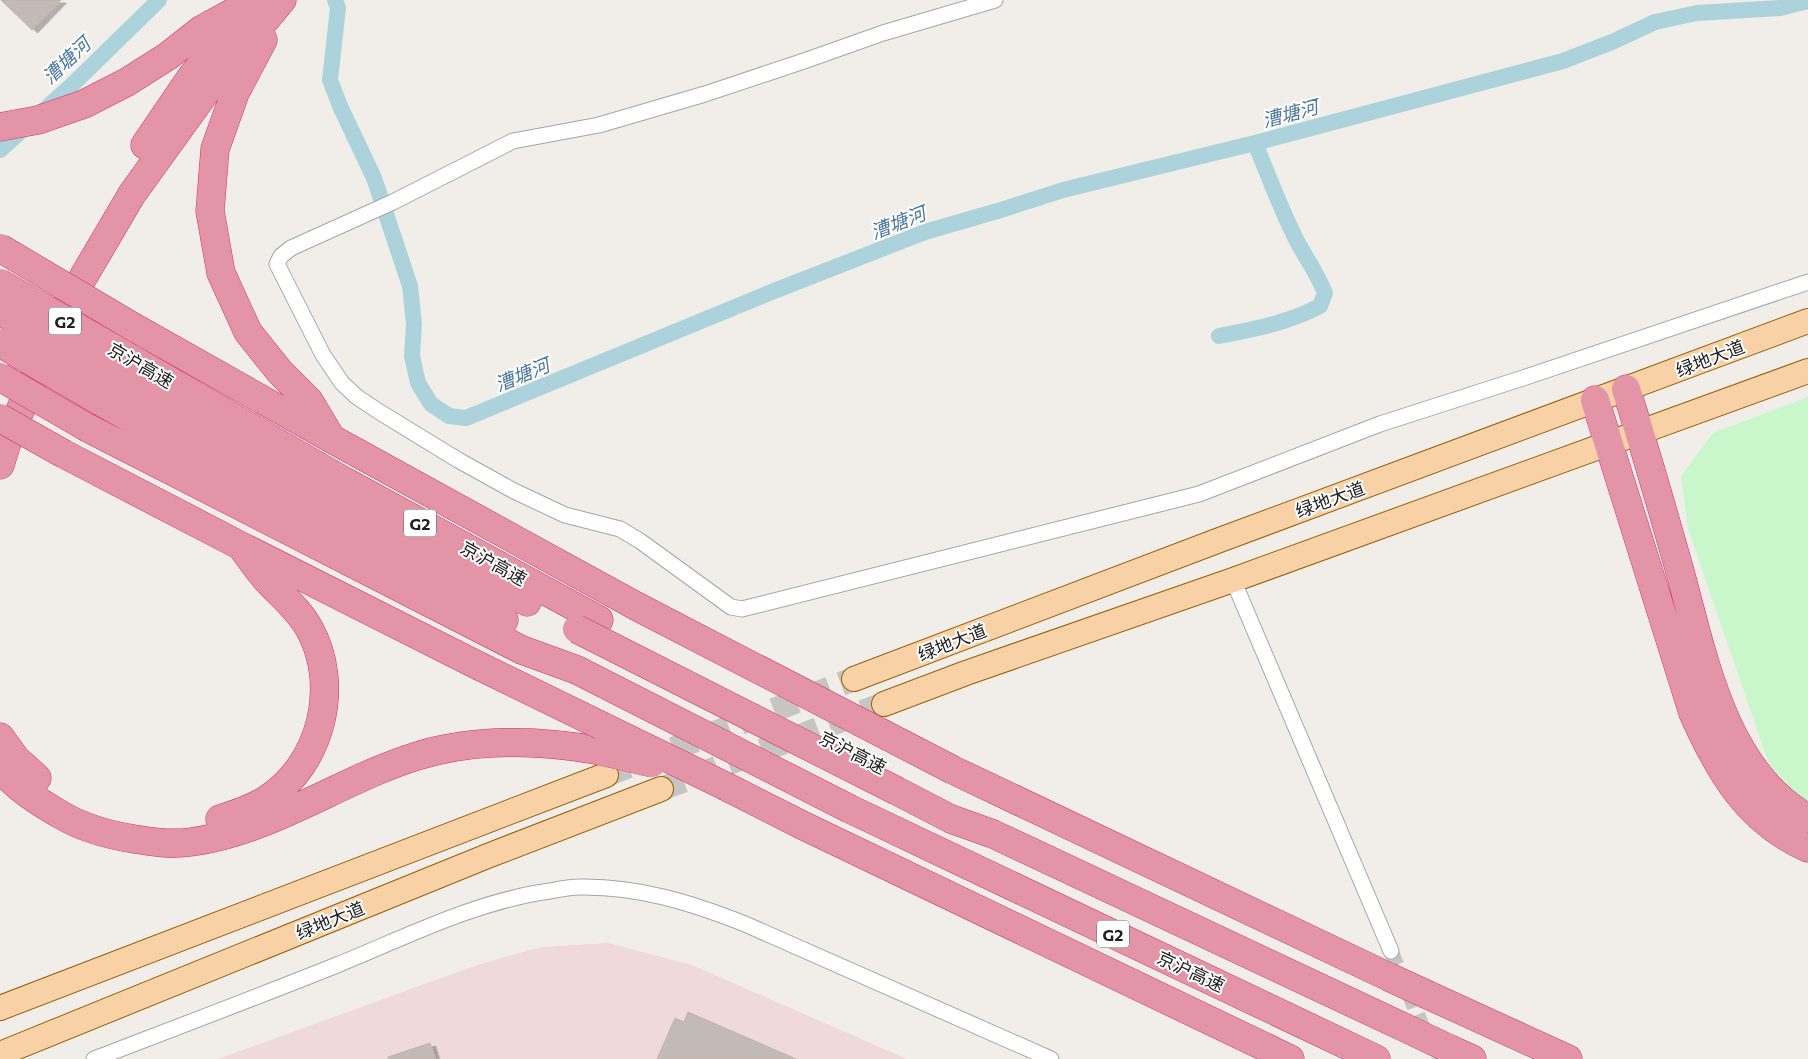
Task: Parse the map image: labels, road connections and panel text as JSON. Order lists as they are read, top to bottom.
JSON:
{
  "streets": {
    "highway": ["G2", "京沪高速"],
    "main road": ["绿地大道"]
  },
  "water": ["漕塘河"]
}
